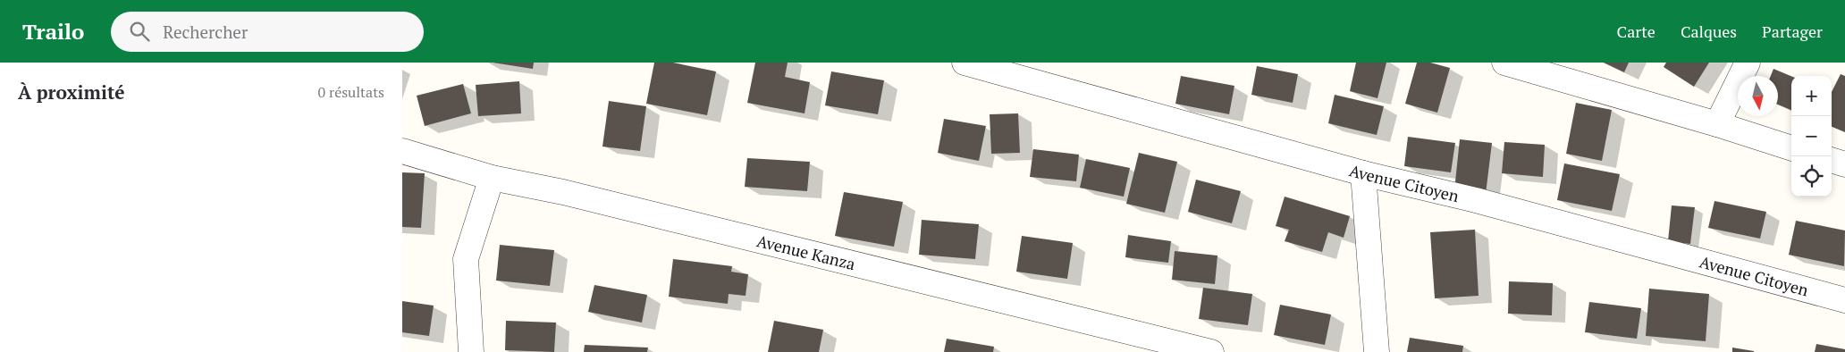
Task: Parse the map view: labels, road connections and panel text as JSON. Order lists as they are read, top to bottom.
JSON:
{
  "streets": {
    "street": ["Avenue Citoyen", "Avenue Kanza"]
  },
  "north": "bottom",
  "page": {
    "header": "Trailo",
    "search": "Rechercher",
    "nav": ["Carte", "Calques", "Partager"],
    "heading": ["À proximité", "0 résultats"],
    "map_buttons": ["+", "−"]
  }
}
